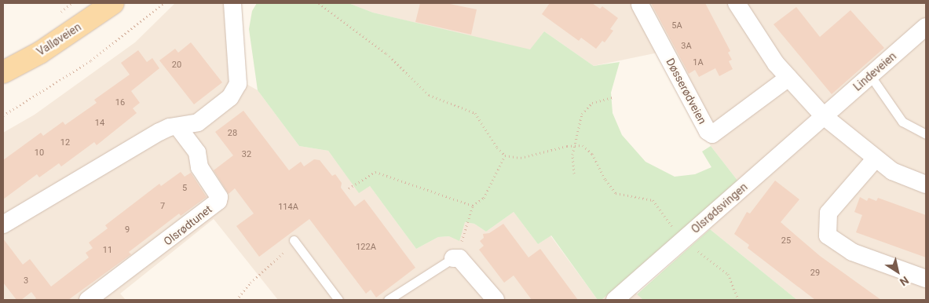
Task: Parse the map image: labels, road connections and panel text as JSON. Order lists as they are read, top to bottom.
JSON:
{
  "streets": {
    "main road": ["Valløveien"],
    "street": [
      "Lindeveien",
      "Døsserødveien",
      "Olsrødsvingen",
      "Olsrødtunet"
    ]
  },
  "crossings": [
    ["Lindeveien", "Olsrødsvingen"]
  ],
  "house_numbers": [
    "5A",
    "3A",
    "1A",
    "20",
    "16",
    "14",
    "28",
    "12",
    "10",
    "32",
    "5",
    "7",
    "114A",
    "9",
    "25",
    "122A",
    "11",
    "29",
    "3"
  ],
  "north": "bottom right"
}
